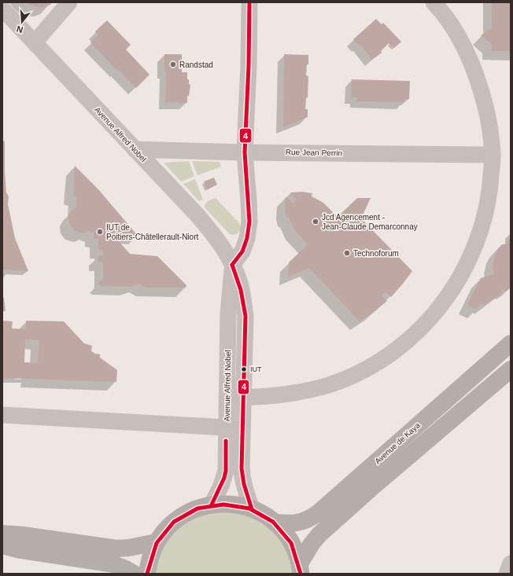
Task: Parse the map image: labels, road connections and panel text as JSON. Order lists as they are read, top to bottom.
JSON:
{
  "streets": {
    "main road": ["Avenue de Kaya"],
    "street": ["Avenue Alfred Nobel", "Rue Jean Perrin"]
  },
  "crossings": [
    ["Avenue Alfred Nobel", "Rue Jean Perrin"]
  ],
  "places": [
    "Randstad",
    "Jcd Agencement - Jean-Claude Demarconnay",
    "IUT de Poitiers-Châtellerault-Niort",
    "Technoforum",
    "IUT"
  ],
  "lines": ["transit line 4"],
  "north": "bottom"
}
